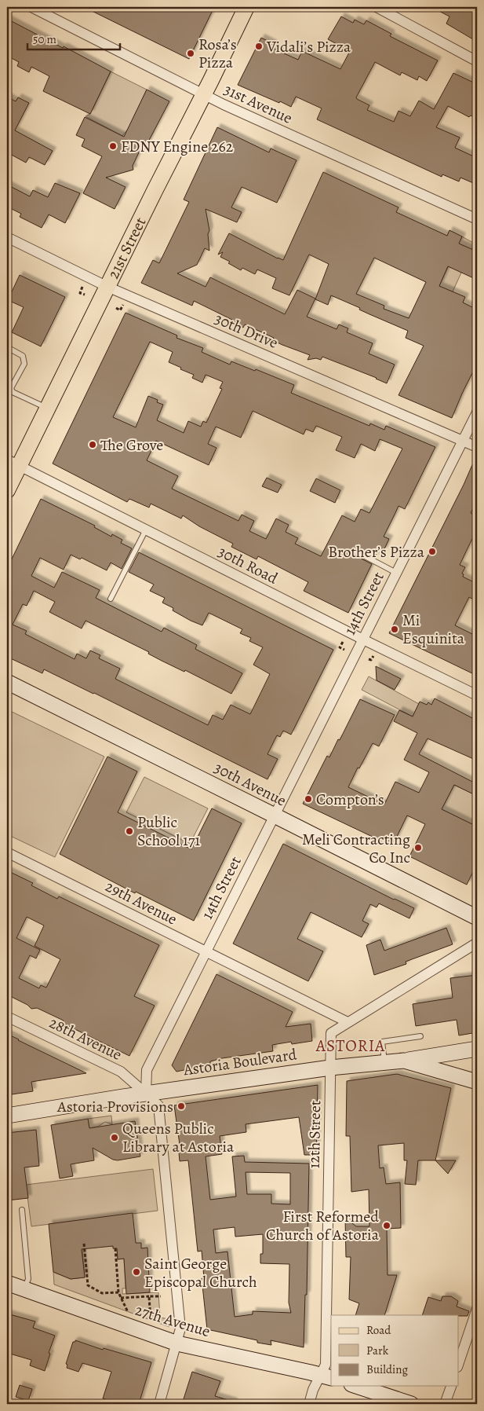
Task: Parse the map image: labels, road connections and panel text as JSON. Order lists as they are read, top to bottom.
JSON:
{
  "streets": {
    "main road": ["21st Street"],
    "street": [
      "31st Avenue",
      "30th Drive",
      "30th Road",
      "14th Street",
      "30th Avenue",
      "29th Avenue",
      "28th Avenue",
      "Astoria Boulevard",
      "12th Street",
      "27th Avenue"
    ]
  },
  "crossings": [
    ["31st Avenue", "21st Street"],
    ["21st Street", "30th Drive"],
    ["21st Street", "30th Road"],
    ["30th Drive", "14th Street"],
    ["30th Road", "14th Street"],
    ["14th Street", "30th Avenue"],
    ["14th Street", "29th Avenue"],
    ["14th Street", "28th Avenue"],
    ["14th Street", "Astoria Boulevard"],
    ["29th Avenue", "12th Street"],
    ["28th Avenue", "Astoria Boulevard"],
    ["Astoria Boulevard", "12th Street"],
    ["12th Street", "27th Avenue"]
  ],
  "districts": ["ASTORIA"],
  "places": [
    "Vidali’s Pizza",
    "Rosa’s Pizza",
    "FDNY Engine 262",
    "The Grove",
    "Brother’s Pizza",
    "Mi Esquinita",
    "Compton’s",
    "Public School 171",
    "Meli Contracting Co Inc",
    "Astoria Provisions",
    "Queens Public Library at Astoria",
    "First Reformed Church of Astoria",
    "Saint George Episcopal Church"
  ],
  "legend": ["Road", "Park", "Building"],
  "scale_bar": "50 m"
}
